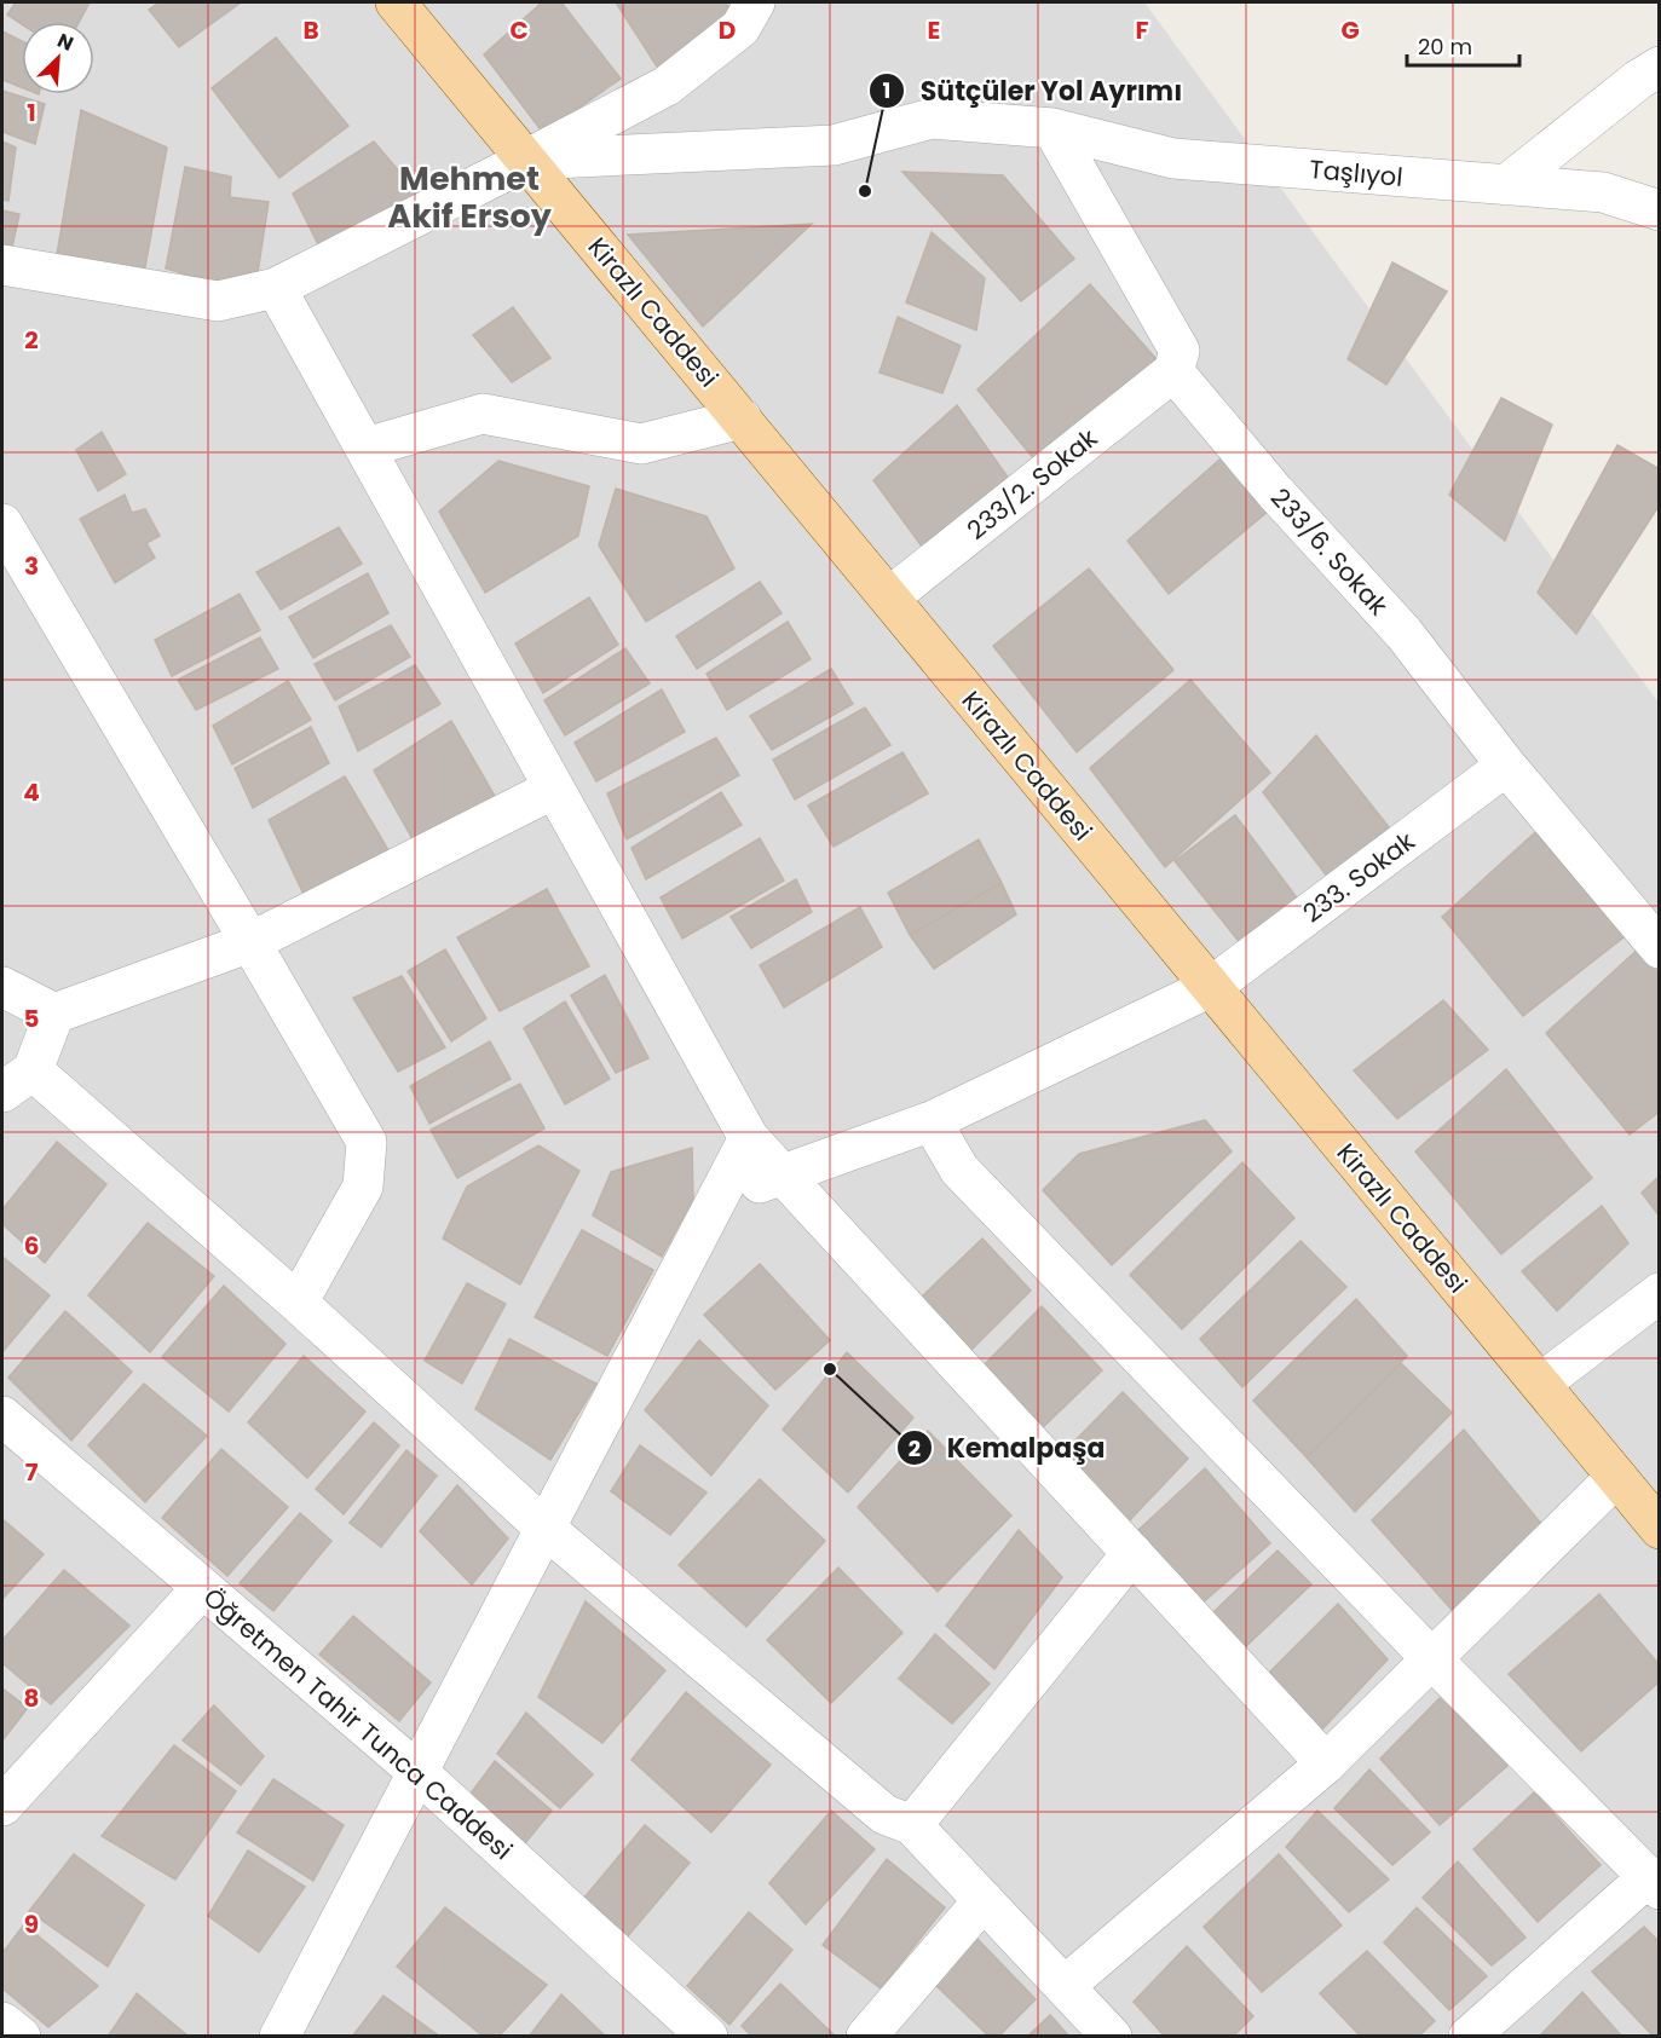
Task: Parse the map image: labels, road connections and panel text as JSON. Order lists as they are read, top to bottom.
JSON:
{
  "streets": {
    "main road": ["Kirazlı Caddesi"],
    "street": [
      "Taşlıyol",
      "233/2. Sokak",
      "233/6. Sokak",
      "233. Sokak",
      "Öğretmen Tahir Tunca Caddesi"
    ]
  },
  "crossings": [
    ["Taşlıyol", "Kirazlı Caddesi"],
    ["Kirazlı Caddesi", "233/2. Sokak"],
    ["Kirazlı Caddesi", "233. Sokak"],
    ["233/2. Sokak", "233/6. Sokak"],
    ["233/6. Sokak", "233. Sokak"]
  ],
  "districts": ["Mehmet Akif Ersoy"],
  "places": ["Sütçüler Yol Ayrımı", "Kemalpaşa"],
  "scale_bar": "20 m",
  "north": "top right",
  "grid": {
    "columns": [
      "B",
      "C",
      "D",
      "E",
      "F",
      "G"
    ],
    "rows": [
      "1",
      "2",
      "3",
      "4",
      "5",
      "6",
      "7",
      "8",
      "9"
    ]
  }
}
